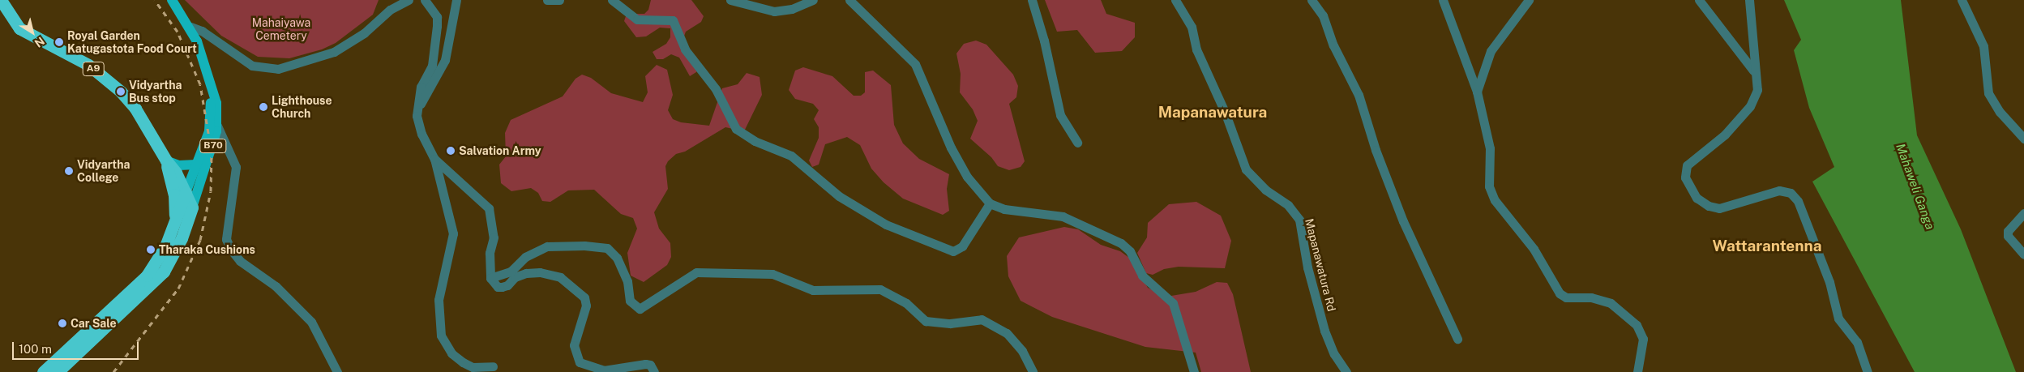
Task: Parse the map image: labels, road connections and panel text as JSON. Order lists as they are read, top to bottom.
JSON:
{
  "streets": {
    "highway": ["A9"],
    "main road": ["B70"],
    "street": ["Mapanawatura Rd"]
  },
  "crossings": [
    ["A9", "B70"]
  ],
  "districts": ["Mapanawatura", "Wattarantenna"],
  "water": ["Mahaweli Ganga"],
  "parks": ["Mahaiyawa Cemetery"],
  "places": [
    "Royal Garden Katugastota Food Court",
    "Vidyartha Bus stop",
    "Lighthouse Church",
    "Salvation Army",
    "Vidyartha College",
    "Tharaka Cushions",
    "Car Sale"
  ],
  "scale_bar": "100 m",
  "north": "bottom right"
}
